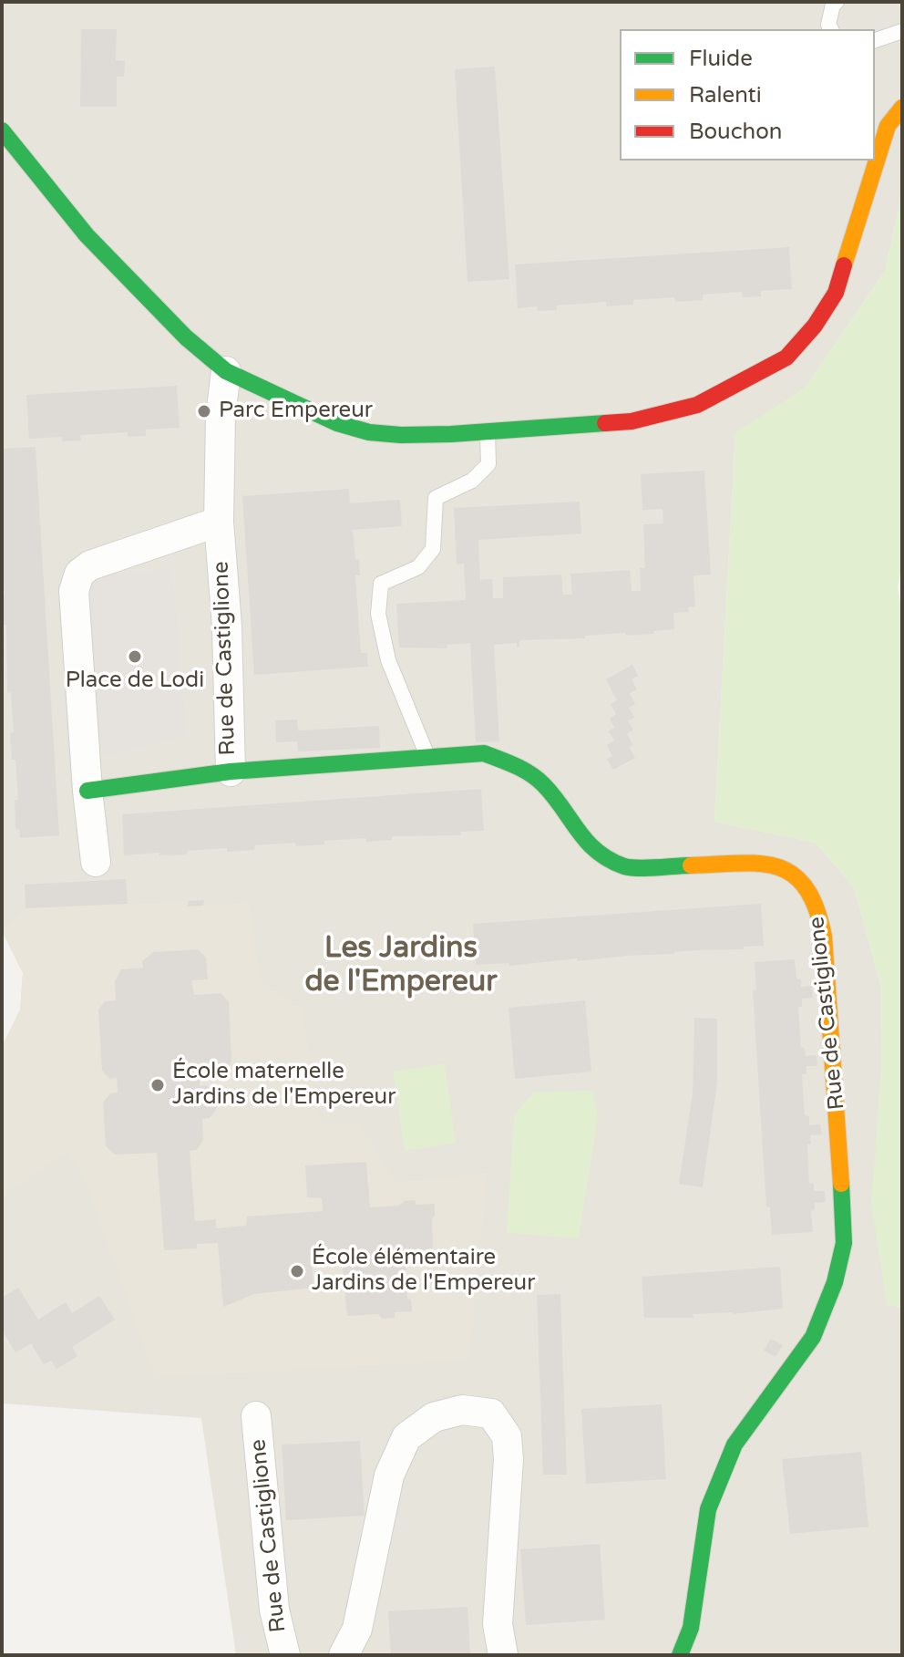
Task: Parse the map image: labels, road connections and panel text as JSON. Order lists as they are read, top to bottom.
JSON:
{
  "streets": {
    "street": ["Rue de Castiglione"]
  },
  "districts": ["Les Jardins de l'Empereur"],
  "places": [
    "Parc Empereur",
    "Place de Lodi",
    "École maternelle Jardins de l'Empereur",
    "École élémentaire Jardins de l'Empereur"
  ],
  "legend": ["Fluide", "Ralenti", "Bouchon"]
}
